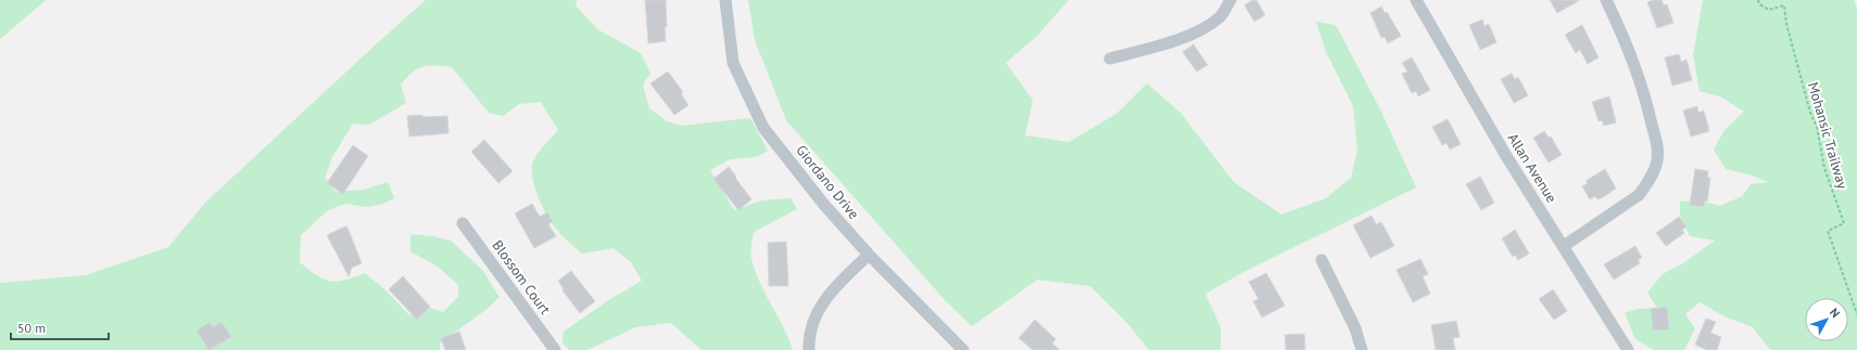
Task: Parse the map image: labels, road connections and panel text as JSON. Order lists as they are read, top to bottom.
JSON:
{
  "streets": {
    "street": ["Allan Avenue", "Giordano Drive", "Blossom Court"],
    "path": ["Mohansic Trailway"]
  },
  "scale_bar": "50 m",
  "north": "top right"
}
